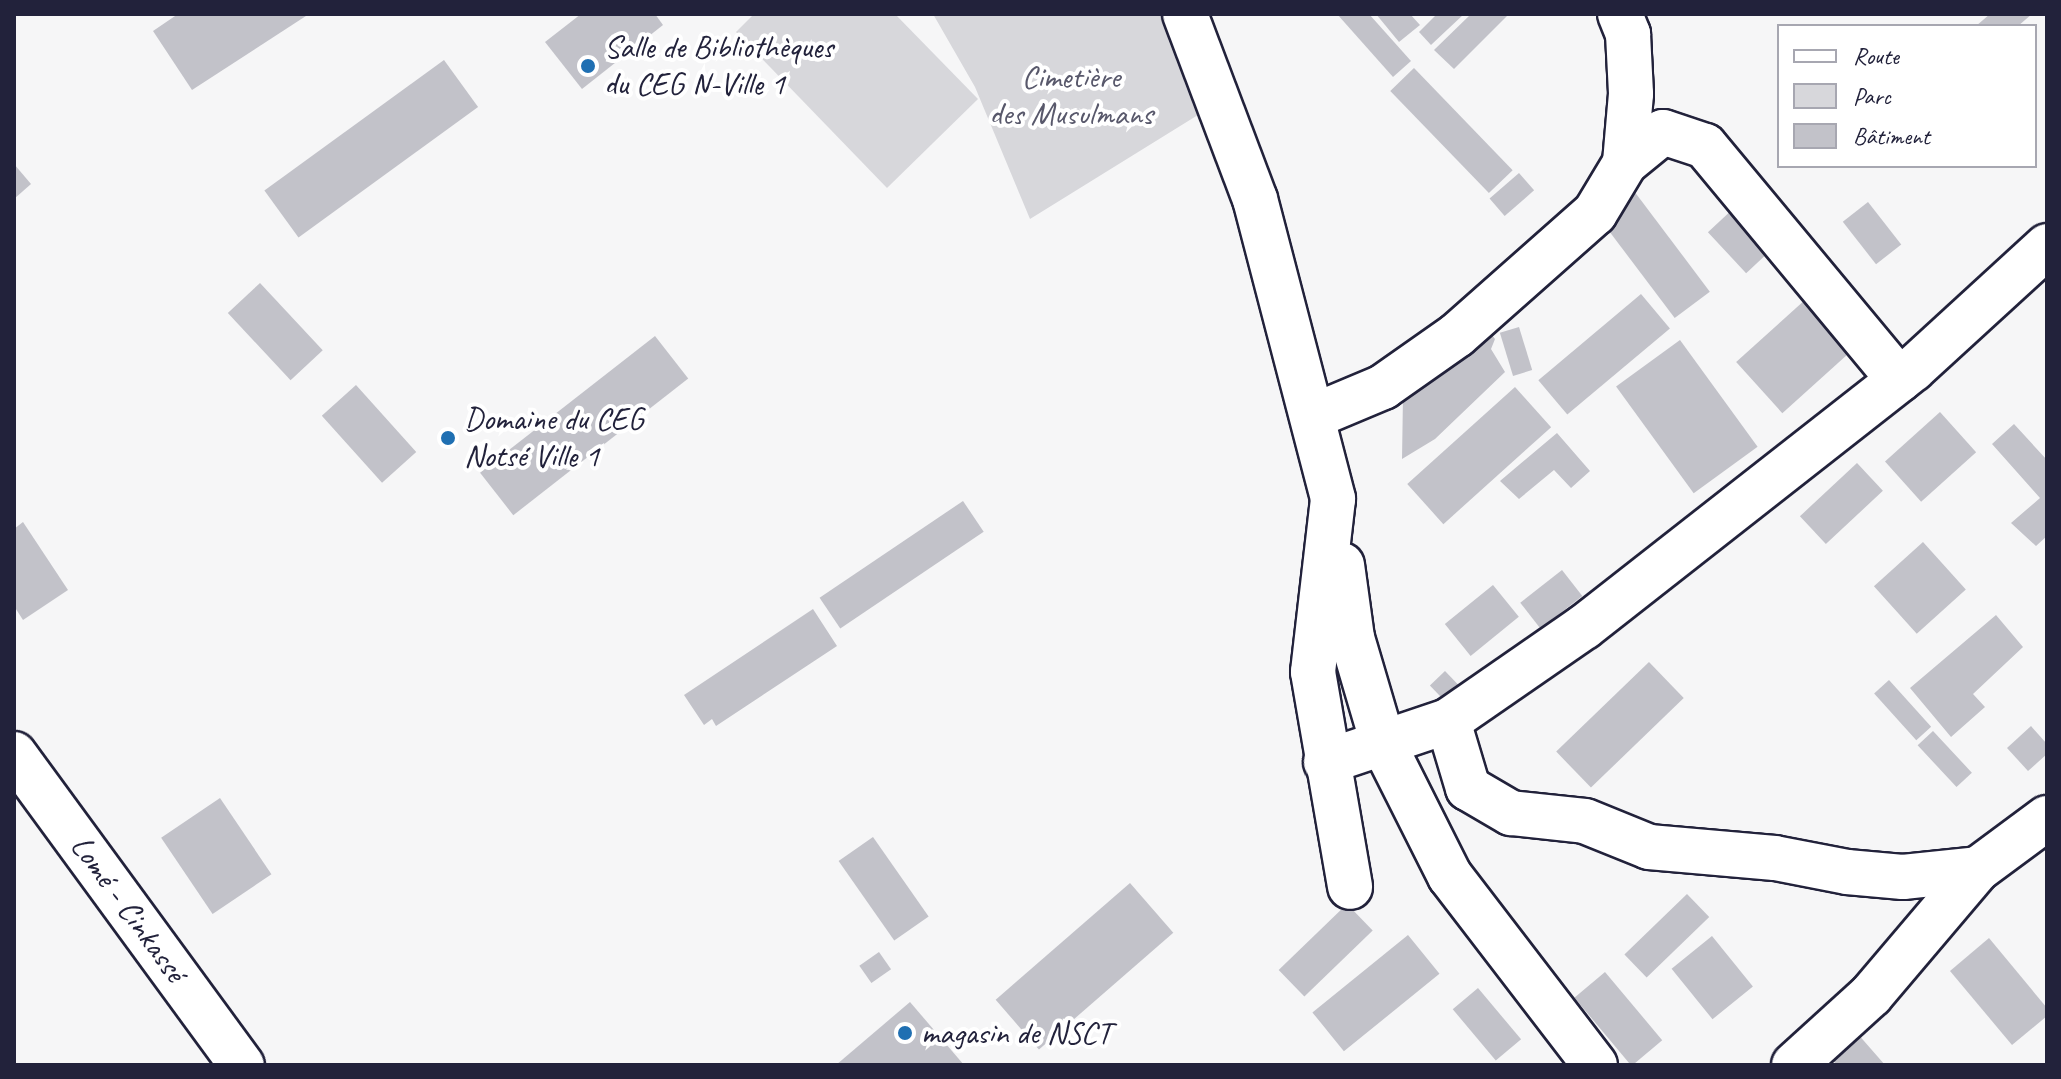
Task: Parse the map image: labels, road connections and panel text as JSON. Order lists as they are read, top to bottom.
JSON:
{
  "streets": {
    "main road": ["Lomé - Cinkassé"]
  },
  "parks": ["Cimetière des Musulmans"],
  "places": ["Salle de Bibliothèques du CEG N-Ville 1", "Domaine du CEG Notsé Ville 1", "magasin de NSCT"],
  "legend": ["Route", "Parc", "Bâtiment"]
}
